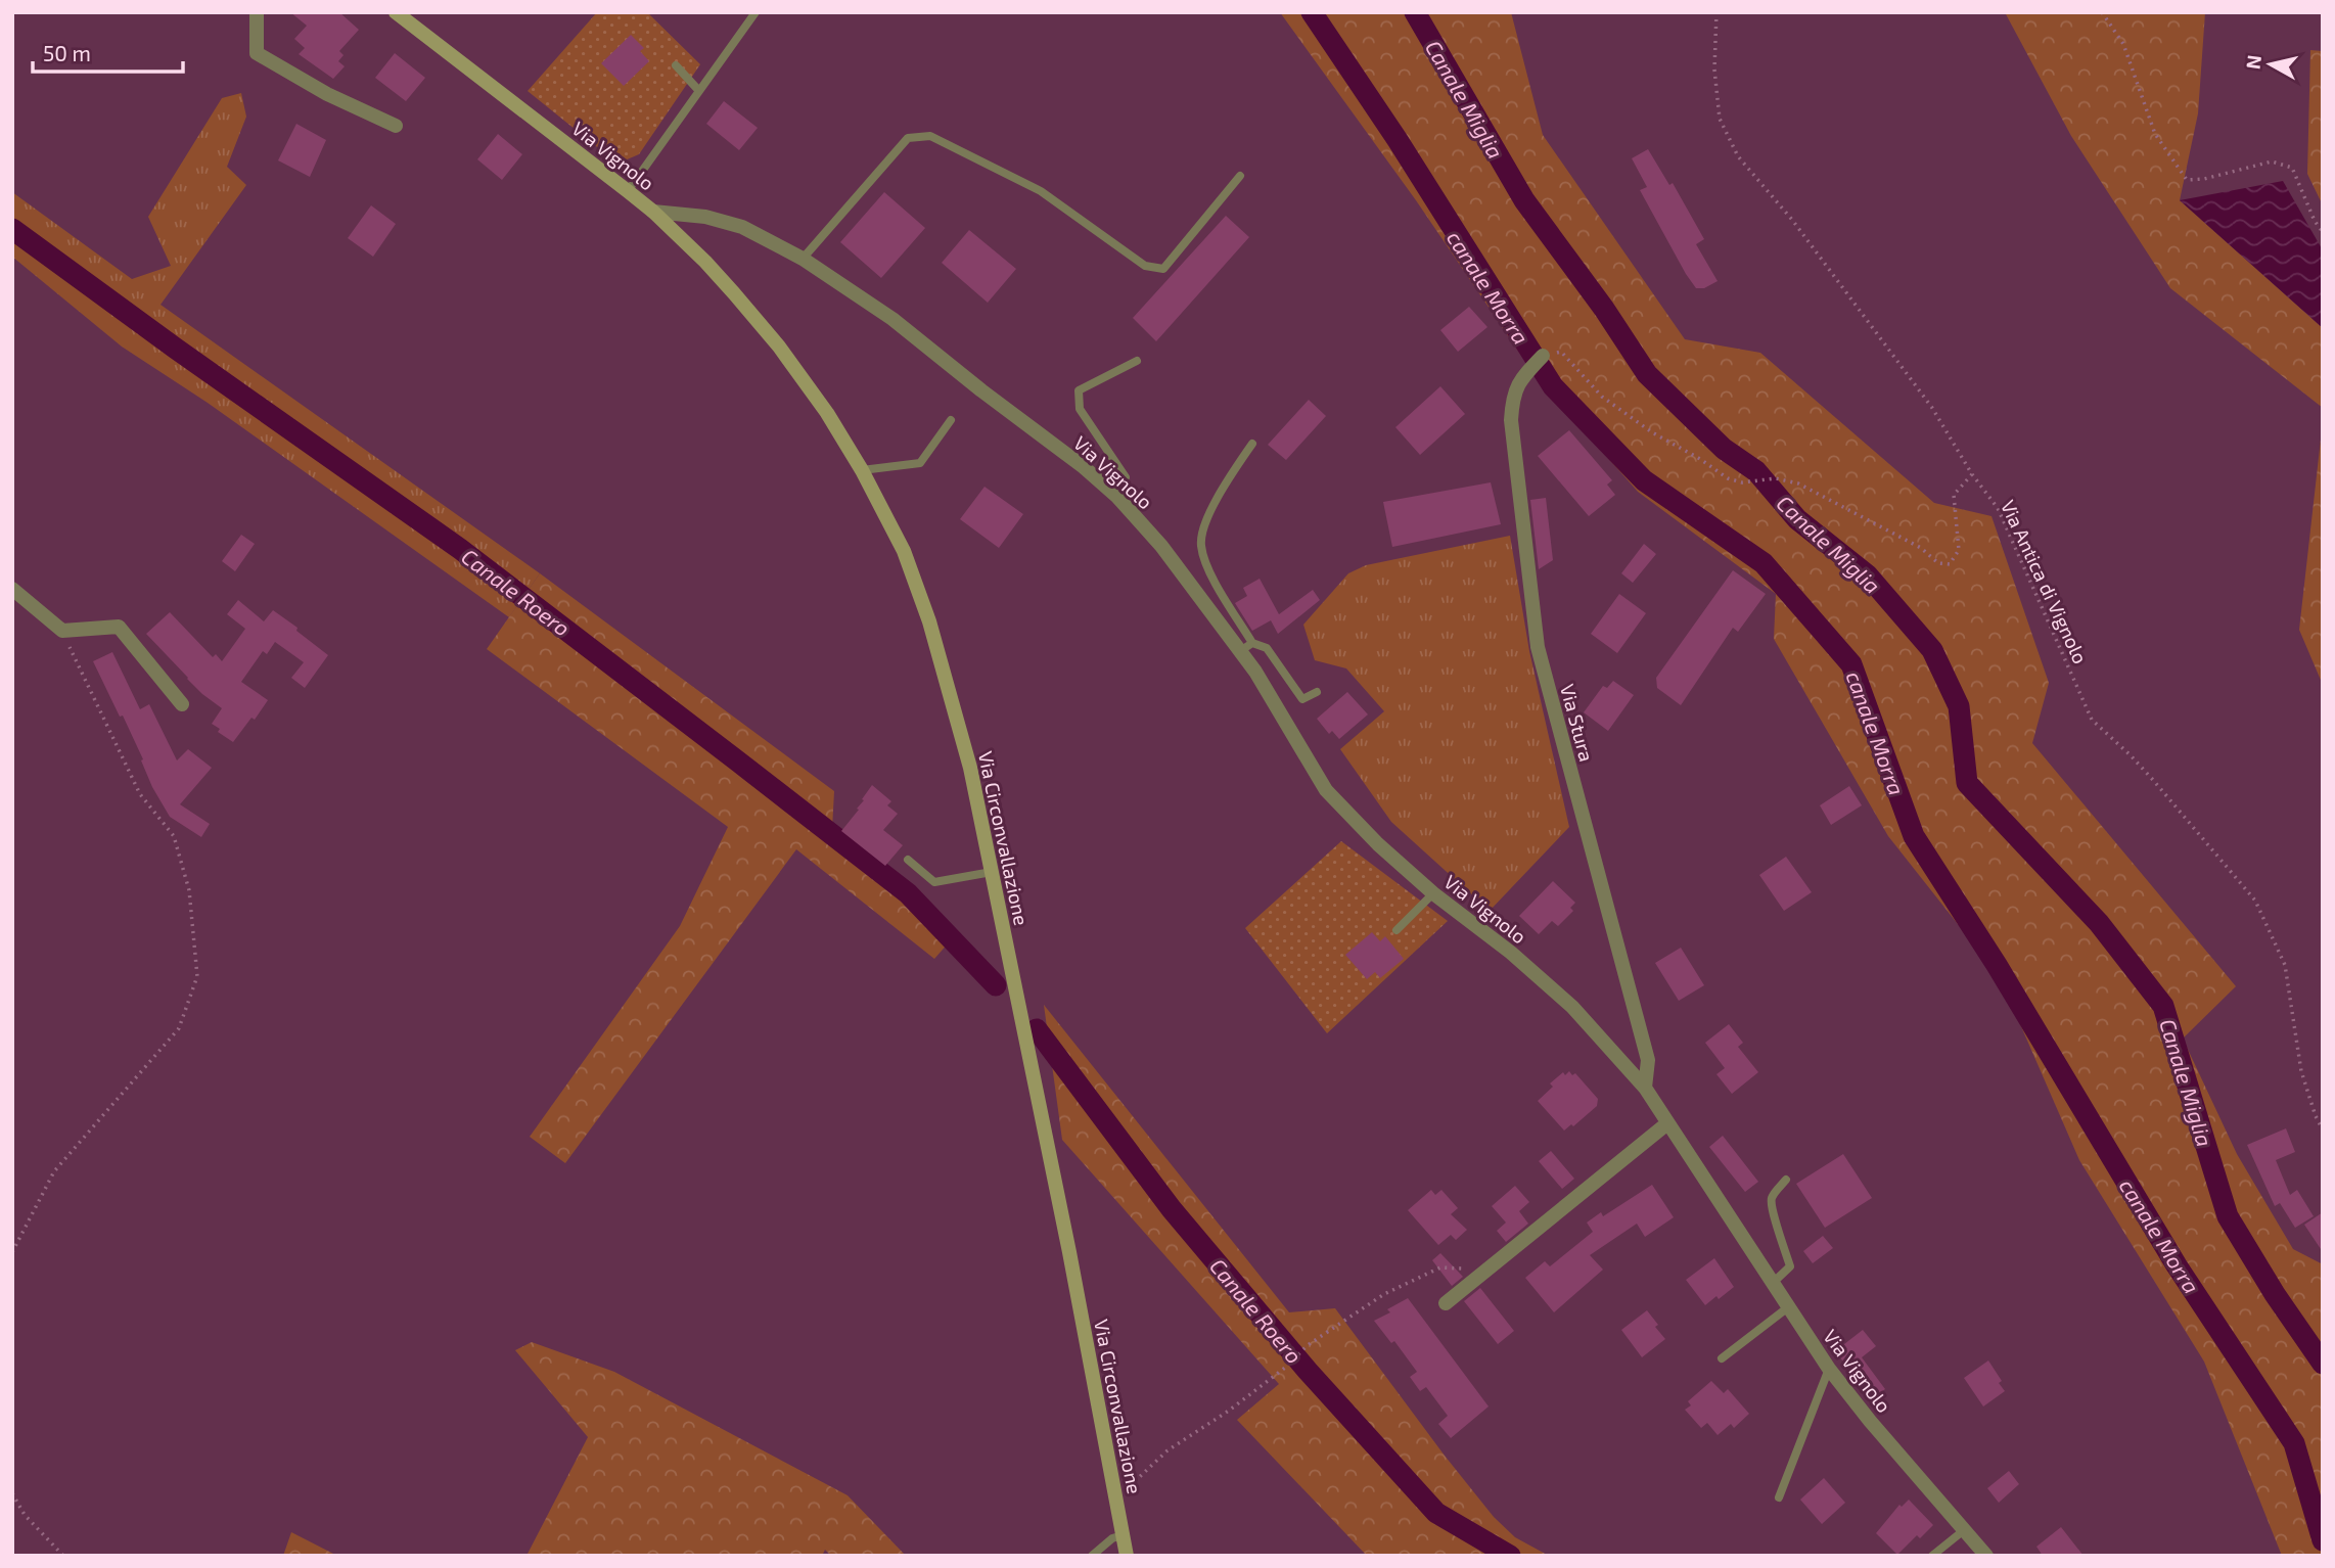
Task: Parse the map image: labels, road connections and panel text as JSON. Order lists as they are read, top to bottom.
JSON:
{
  "streets": {
    "main road": ["Via Vignolo", "Via Circonvallazione"],
    "street": ["Via Stura"],
    "path": ["Via Antica di Vignolo"]
  },
  "crossings": [
    ["Via Vignolo", "Via Stura"],
    ["Via Vignolo", "Via Circonvallazione"]
  ],
  "water": ["Canale Miglia", "canale Morra", "Canale Roero"],
  "scale_bar": "50 m",
  "north": "left"
}
